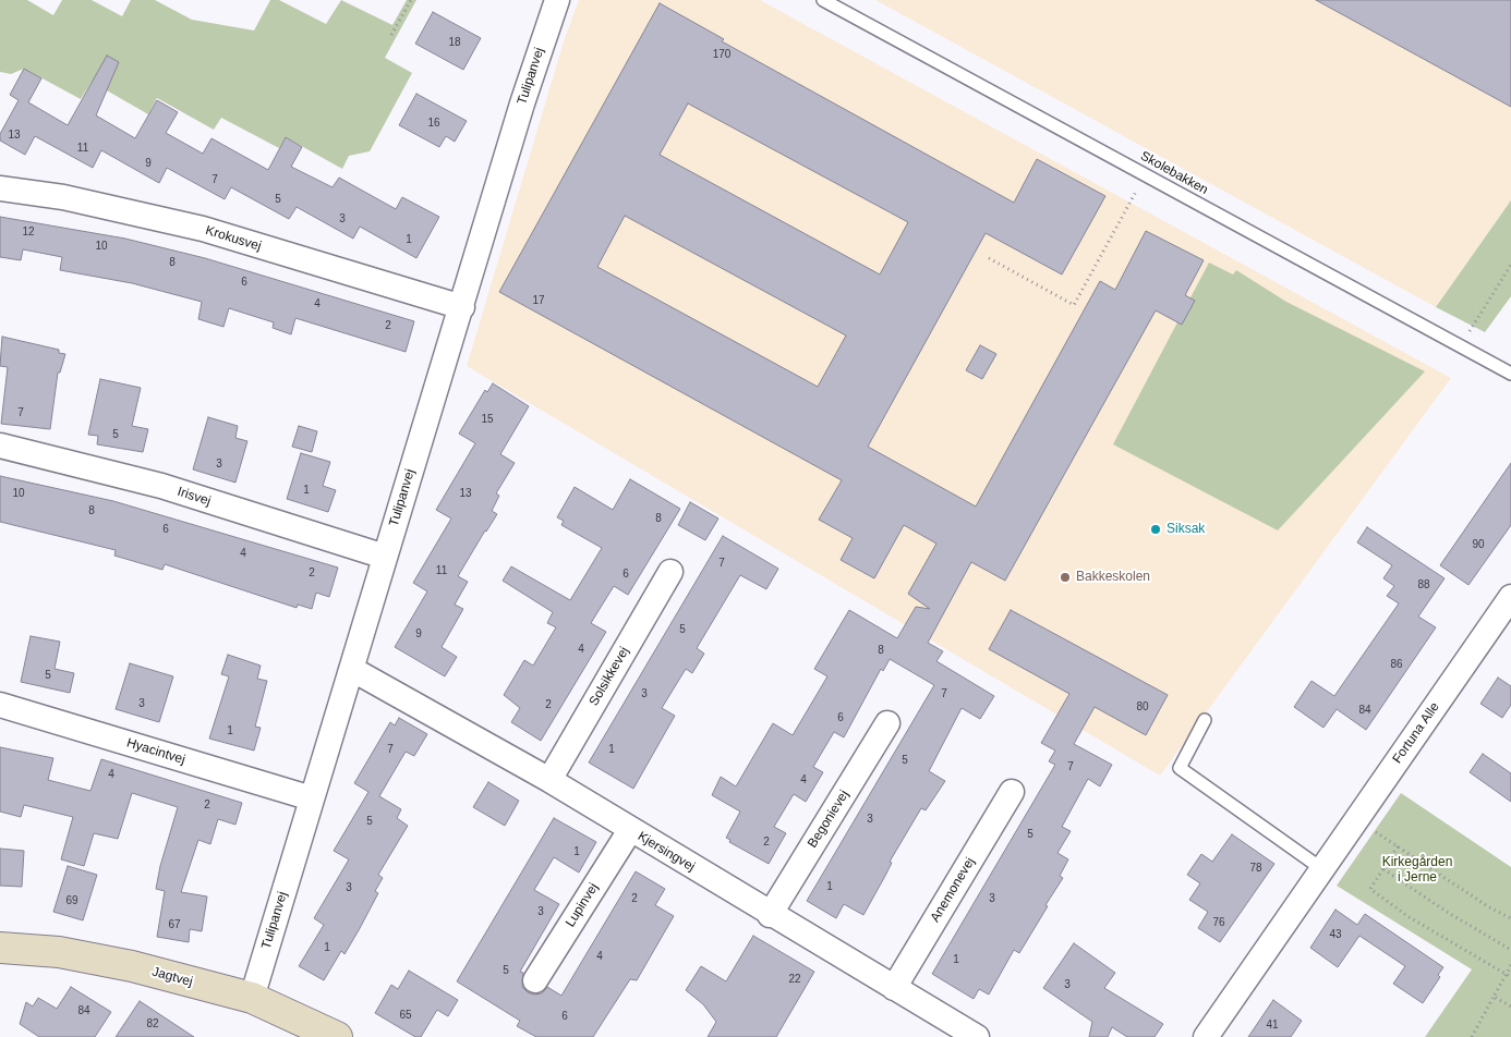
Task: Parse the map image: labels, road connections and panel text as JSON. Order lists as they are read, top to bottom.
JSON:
{
  "streets": {
    "street": [
      "Tulipanvej",
      "Krokusvej",
      "Irisvej",
      "Solsikkevej",
      "Fortuna Alle",
      "Hyacintvej",
      "Begonievej",
      "Kjersingvej",
      "Anemonevej",
      "Lupinvej",
      "Jagtvej"
    ],
    "lane": ["Skolebakken"]
  },
  "crossings": [
    ["Tulipanvej", "Krokusvej"],
    ["Tulipanvej", "Irisvej"],
    ["Tulipanvej", "Hyacintvej"],
    ["Tulipanvej", "Kjersingvej"],
    ["Tulipanvej", "Jagtvej"],
    ["Solsikkevej", "Kjersingvej"],
    ["Begonievej", "Kjersingvej"],
    ["Kjersingvej", "Anemonevej"],
    ["Kjersingvej", "Lupinvej"]
  ],
  "parks": ["Kirkegården i Jerne"],
  "places": ["Siksak", "Bakkeskolen"],
  "house_numbers": [
    "18",
    "170",
    "16",
    "13",
    "11",
    "9",
    "7",
    "5",
    "3",
    "12",
    "1",
    "10",
    "8",
    "6",
    "17",
    "4",
    "2",
    "7",
    "15",
    "5",
    "3",
    "1",
    "10",
    "13",
    "8",
    "8",
    "6",
    "90",
    "4",
    "7",
    "11",
    "2",
    "6",
    "88",
    "5",
    "9",
    "4",
    "8",
    "86",
    "5",
    "3",
    "7",
    "3",
    "2",
    "80",
    "84",
    "6",
    "1",
    "7",
    "1",
    "5",
    "7",
    "4",
    "4",
    "2",
    "3",
    "5",
    "5",
    "2",
    "1",
    "78",
    "1",
    "3",
    "2",
    "3",
    "69",
    "3",
    "76",
    "67",
    "43",
    "1",
    "4",
    "1",
    "5",
    "22",
    "3",
    "84",
    "65",
    "6",
    "82",
    "41"
  ]
}
